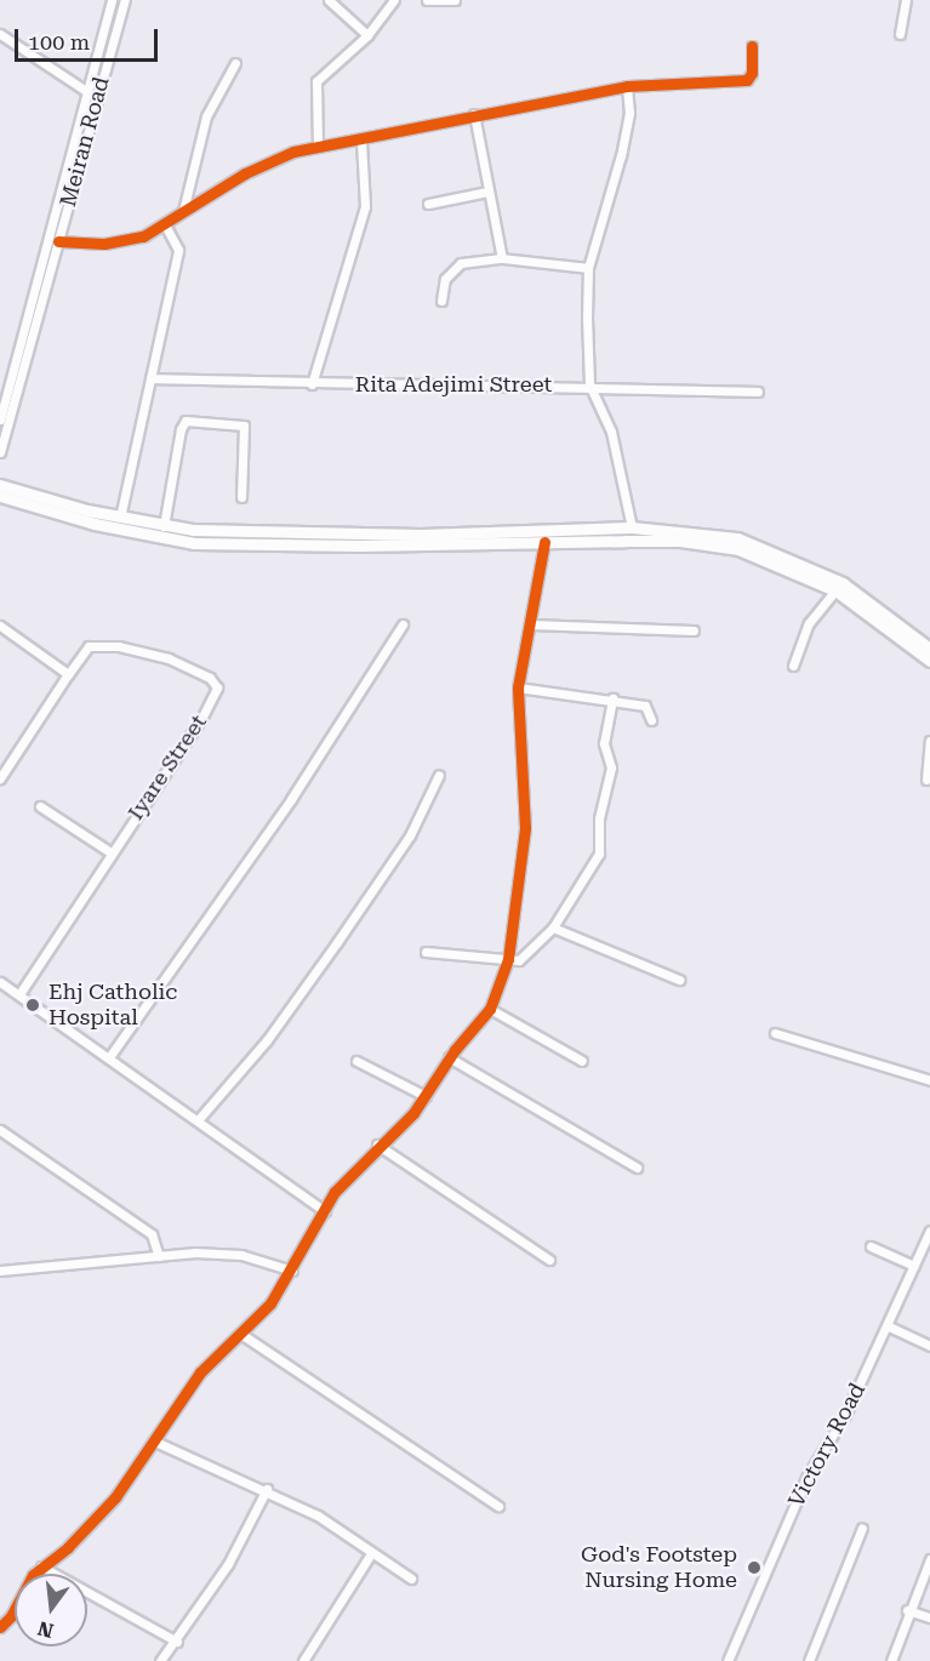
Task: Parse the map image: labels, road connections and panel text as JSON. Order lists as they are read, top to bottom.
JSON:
{
  "streets": {
    "street": [
      "Meiran Road",
      "Rita Adejimi Street",
      "Iyare Street",
      "Victory Road"
    ]
  },
  "places": ["Ehj Catholic Hospital", "God's Footstep Nursing Home"],
  "scale_bar": "100 m",
  "north": "bottom"
}
